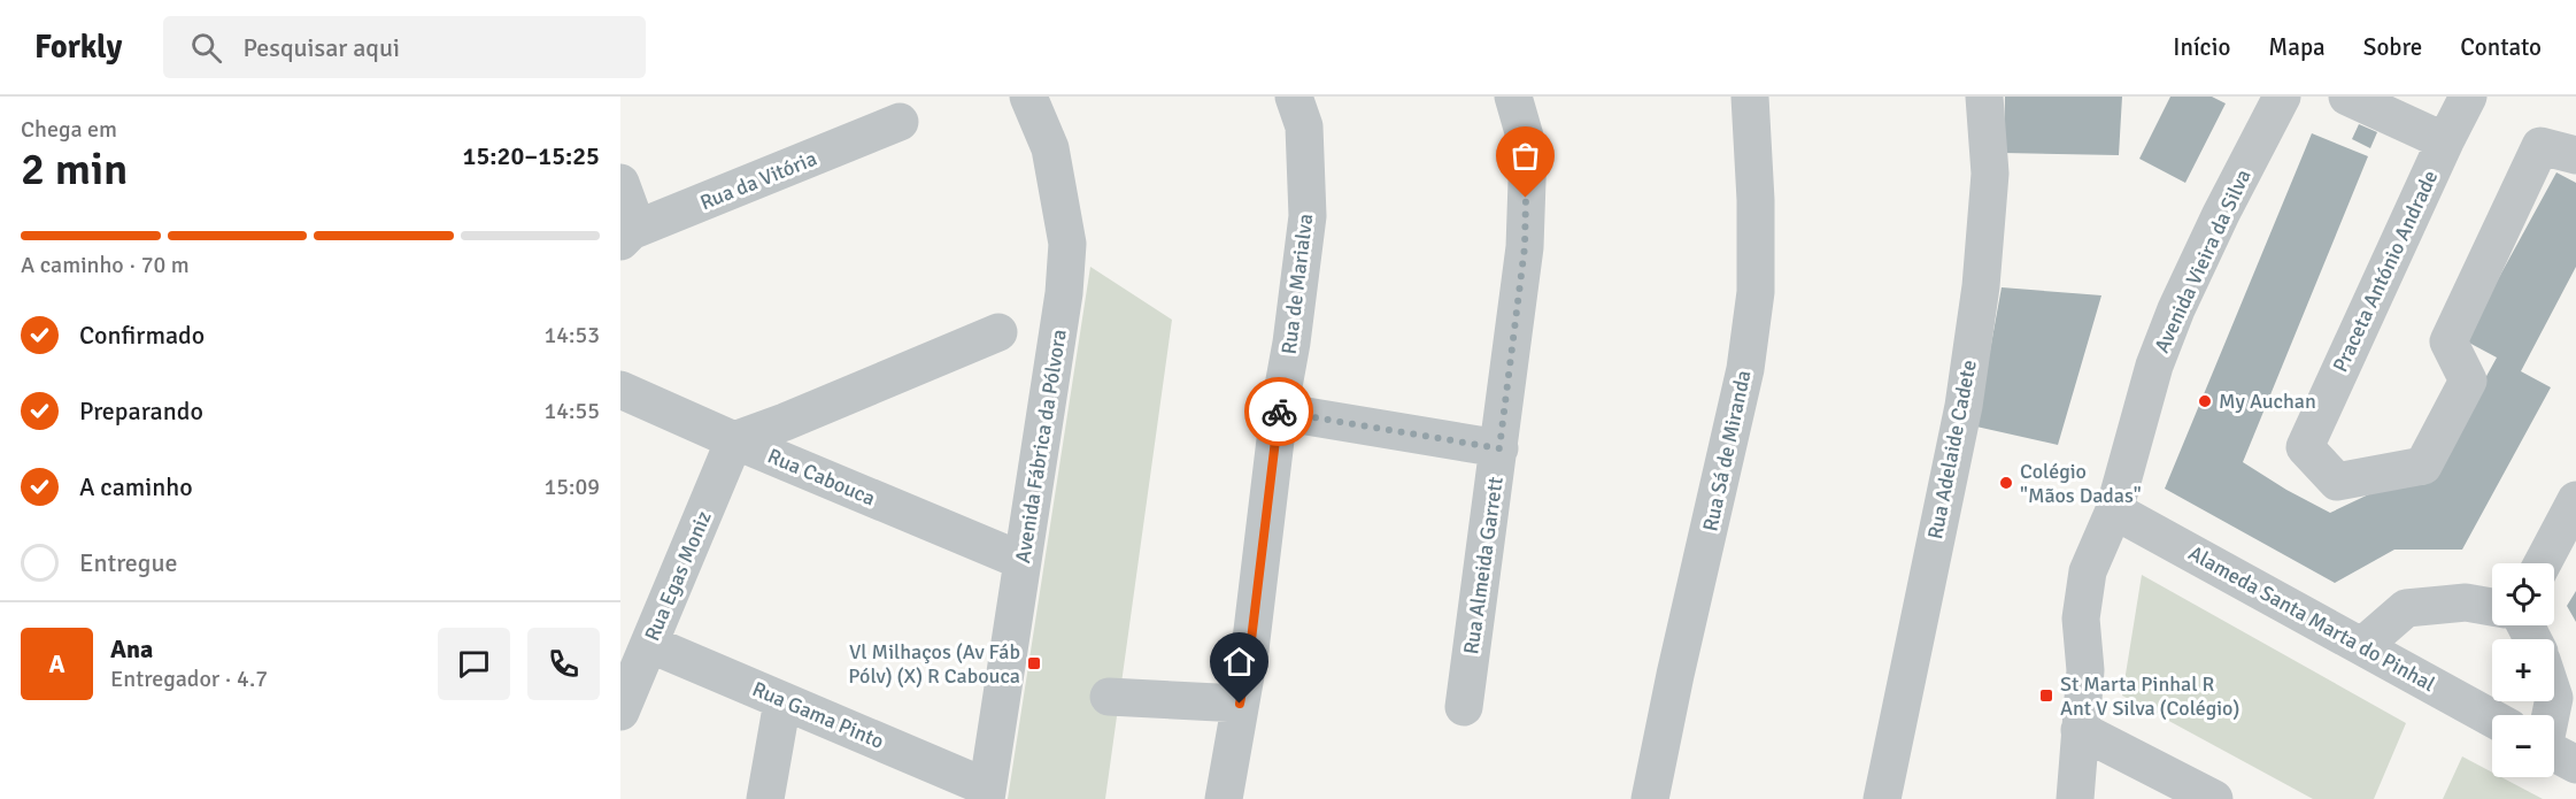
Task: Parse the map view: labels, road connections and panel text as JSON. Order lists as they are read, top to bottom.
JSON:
{
  "streets": {
    "street": [
      "Rua da Vitória",
      "Avenida Vieira da Silva",
      "Praceta António Andrade",
      "Rua de Marialva",
      "Avenida Fábrica da Pólvora",
      "Rua Adelaide Cadete",
      "Rua Sá de Miranda",
      "Rua Cabouca",
      "Rua Almeida Garrett",
      "Rua Egas Moniz",
      "Alameda Santa Marta do Pinhal",
      "Rua Gama Pinto"
    ]
  },
  "crossings": [
    ["Avenida Vieira da Silva", "Alameda Santa Marta do Pinhal"],
    ["Avenida Fábrica da Pólvora", "Rua Cabouca"],
    ["Avenida Fábrica da Pólvora", "Rua Gama Pinto"],
    ["Rua Cabouca", "Rua Egas Moniz"],
    ["Rua Egas Moniz", "Rua Gama Pinto"]
  ],
  "places": {
    "other": ["My Auchan", "Colégio \"Mãos Dadas\""],
    "transit": ["Vl Milhaços (Av Fáb Pólv) (X) R Cabouca", "St Marta Pinhal R Ant V Silva (Colégio)"]
  },
  "page": {
    "header": "Forkly",
    "search": "Pesquisar aqui",
    "nav": [
      "Início",
      "Mapa",
      "Sobre",
      "Contato"
    ],
    "heading": ["2 min", "Chega em", "15:20–15:25"],
    "panel": ["Ana", "Entregador · 4.7"],
    "bar": "A caminho · 70 m",
    "list": [
      ["Confirmado", "14:53"],
      ["Preparando", "14:55"],
      ["A caminho", "15:09"],
      "Entregue"
    ],
    "map_buttons": ["+", "−"],
    "round": "A"
  }
}
